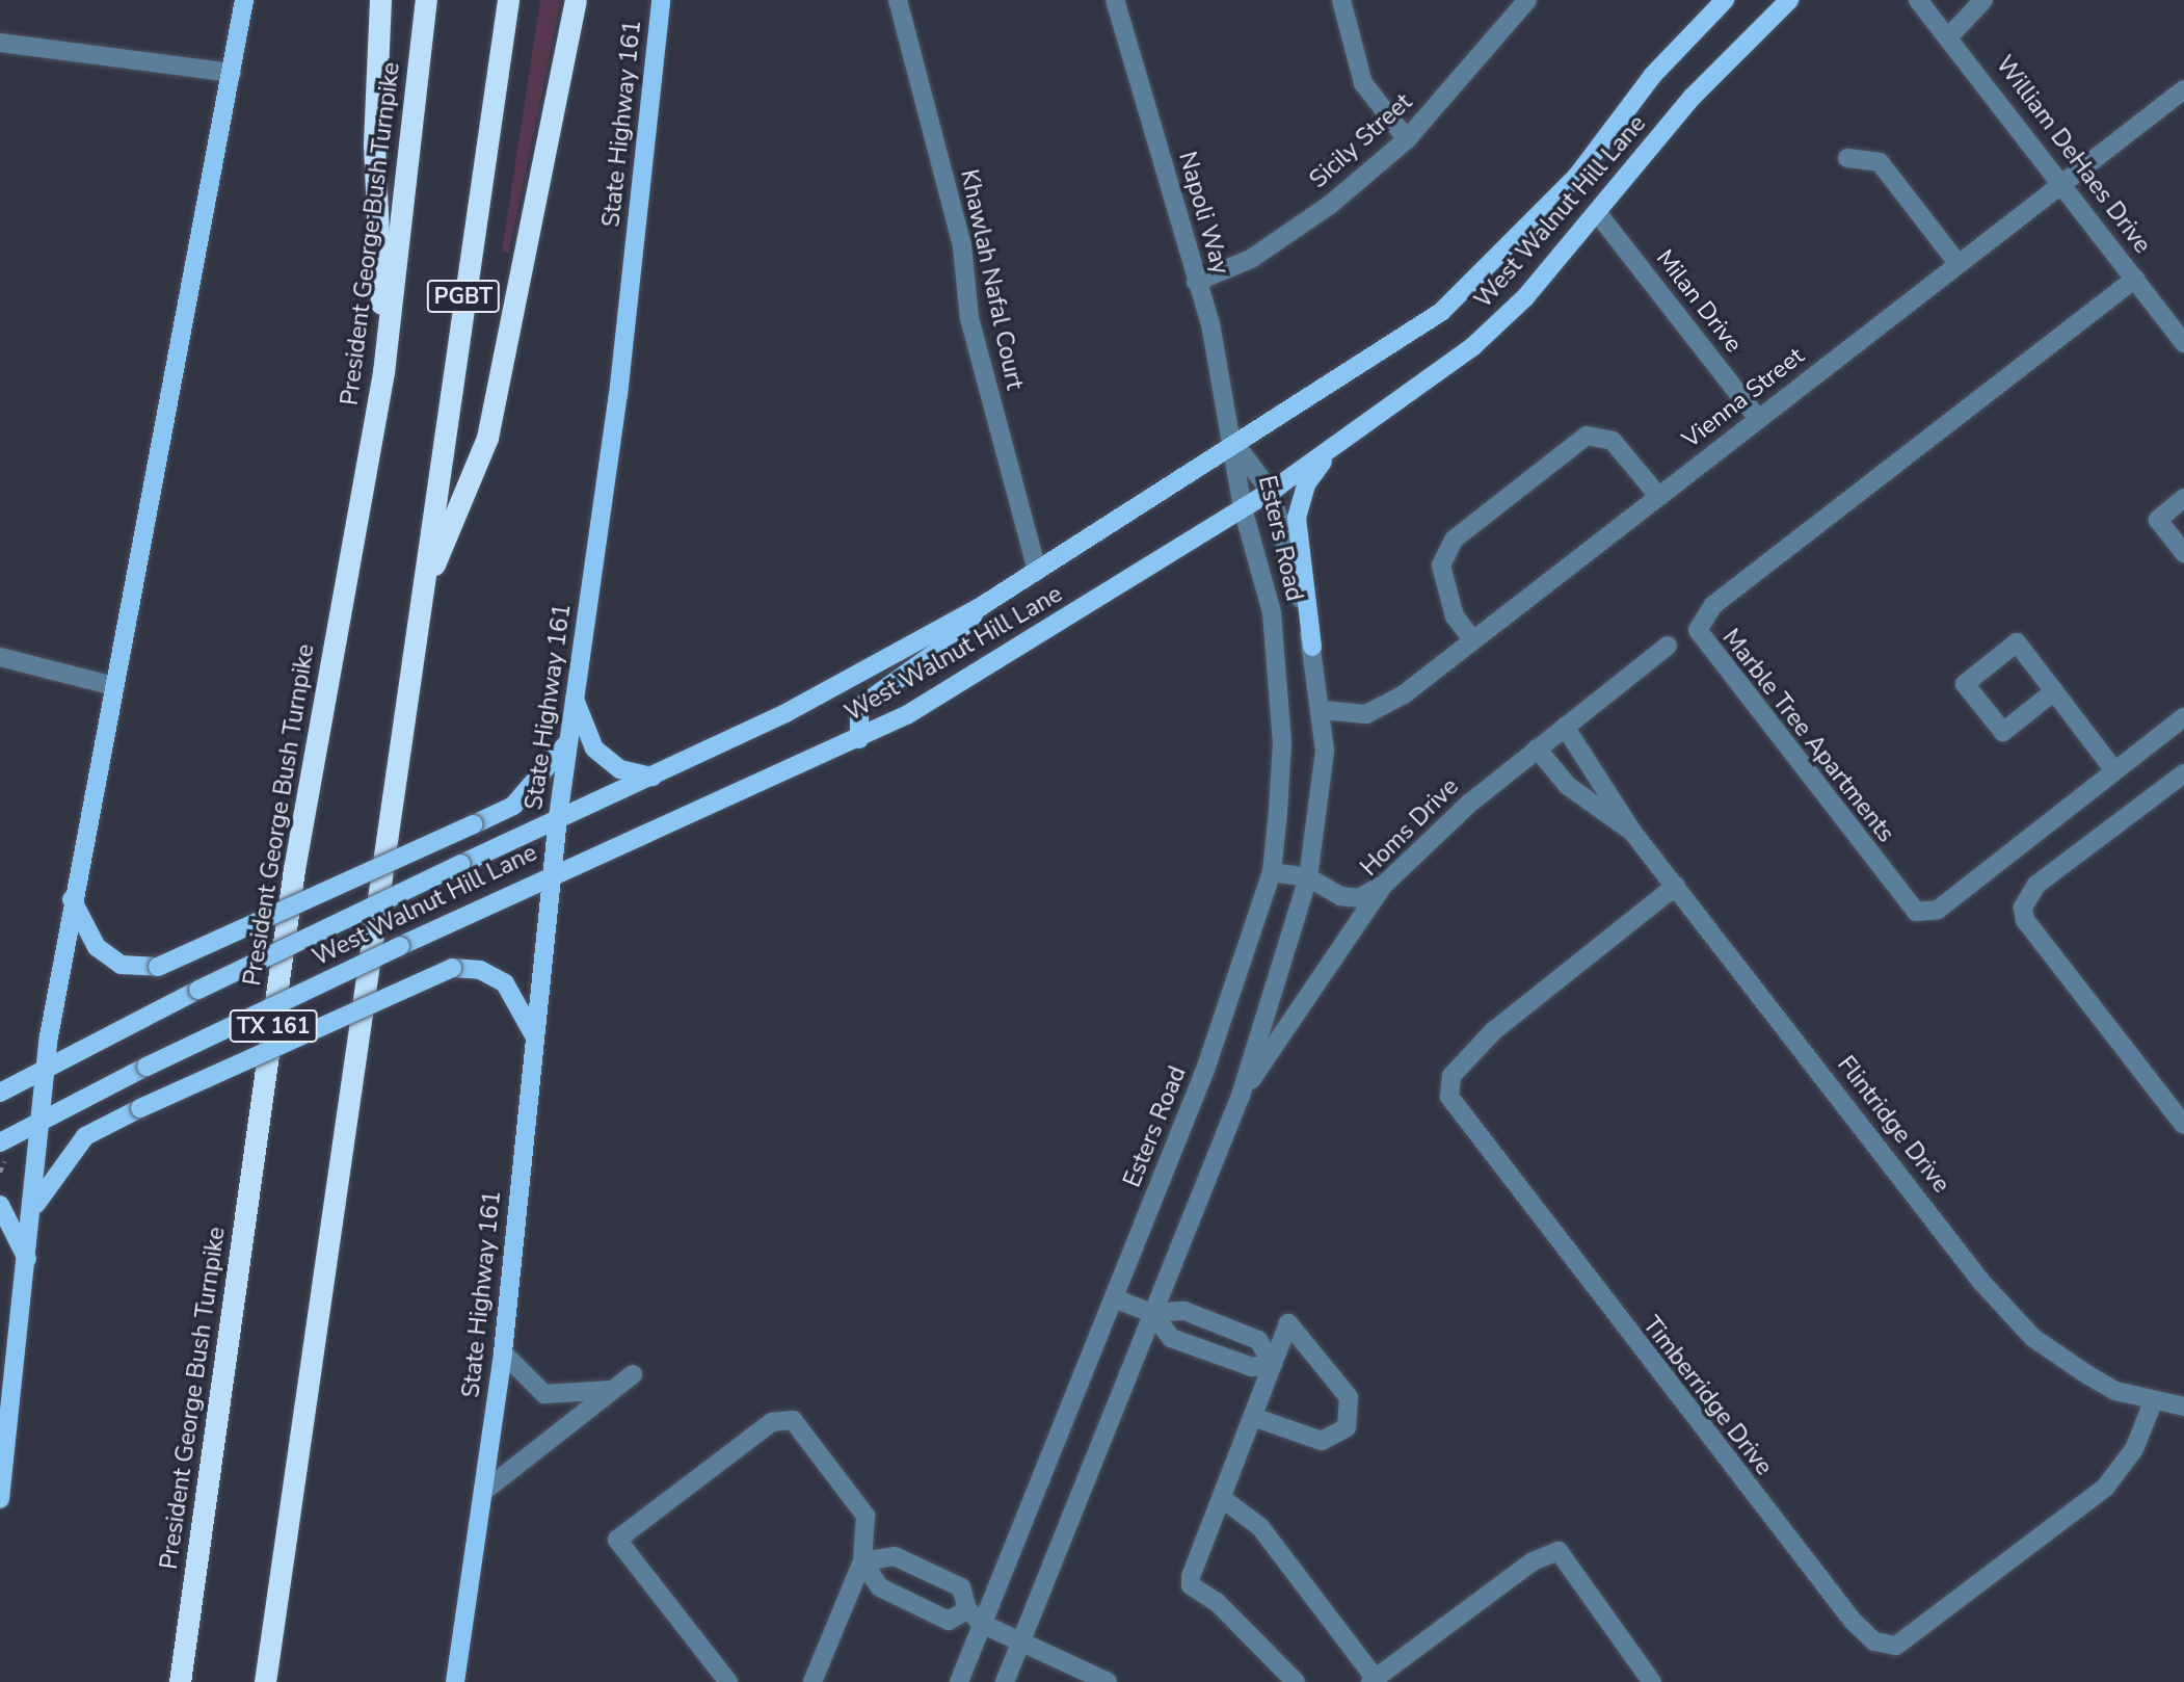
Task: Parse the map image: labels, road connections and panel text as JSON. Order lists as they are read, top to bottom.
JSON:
{
  "streets": {
    "highway": ["President George Bush Turnpike", "PGBT", "TX 161"],
    "main road": ["State Highway 161", "West Walnut Hill Lane"],
    "street": [
      "Sicily Street",
      "William DeHaes Drive",
      "Napoli Way",
      "Khawlah Nafal Court",
      "Milan Drive",
      "Vienna Street",
      "Esters Road",
      "Marble Tree Apartments",
      "Homs Drive",
      "Flintridge Drive",
      "Timberridge Drive"
    ]
  },
  "crossings": [
    ["State Highway 161", "West Walnut Hill Lane"],
    ["Sicily Street", "Napoli Way"],
    ["William DeHaes Drive", "Vienna Street"],
    ["William DeHaes Drive", "Marble Tree Apartments"],
    ["West Walnut Hill Lane", "Napoli Way"],
    ["West Walnut Hill Lane", "Khawlah Nafal Court"],
    ["West Walnut Hill Lane", "Milan Drive"],
    ["West Walnut Hill Lane", "Esters Road"],
    ["Napoli Way", "Esters Road"],
    ["Milan Drive", "Vienna Street"],
    ["Vienna Street", "Esters Road"],
    ["Esters Road", "Homs Drive"],
    ["Homs Drive", "Flintridge Drive"],
    ["Flintridge Drive", "Timberridge Drive"]
  ]
}
